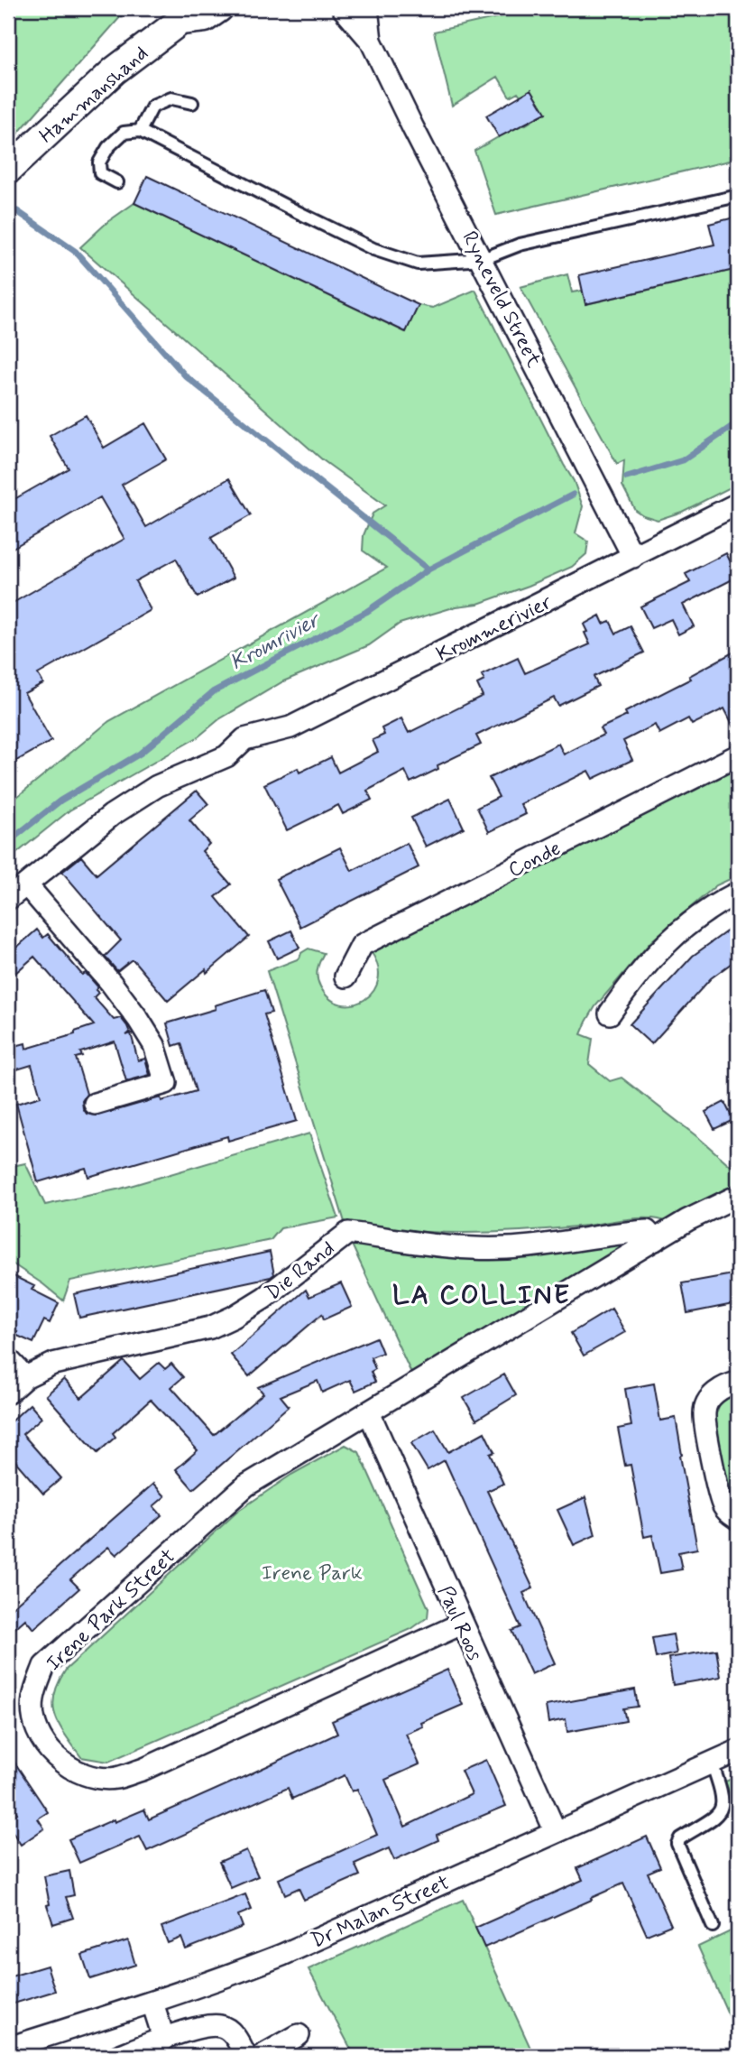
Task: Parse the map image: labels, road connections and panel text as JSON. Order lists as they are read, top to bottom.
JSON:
{
  "streets": {
    "street": [
      "Hammanshand",
      "Ryneveld Street",
      "Krommerivier",
      "Conde",
      "Die Rand",
      "Irene Park Street",
      "Paul Roos",
      "Dr Malan Street"
    ]
  },
  "crossings": [
    ["Ryneveld Street", "Krommerivier"],
    ["Die Rand", "Irene Park Street"],
    ["Irene Park Street", "Paul Roos"],
    ["Paul Roos", "Dr Malan Street"]
  ],
  "districts": ["LA COLLINE"],
  "water": ["Kromrivier"],
  "parks": ["Irene Park"]
}
